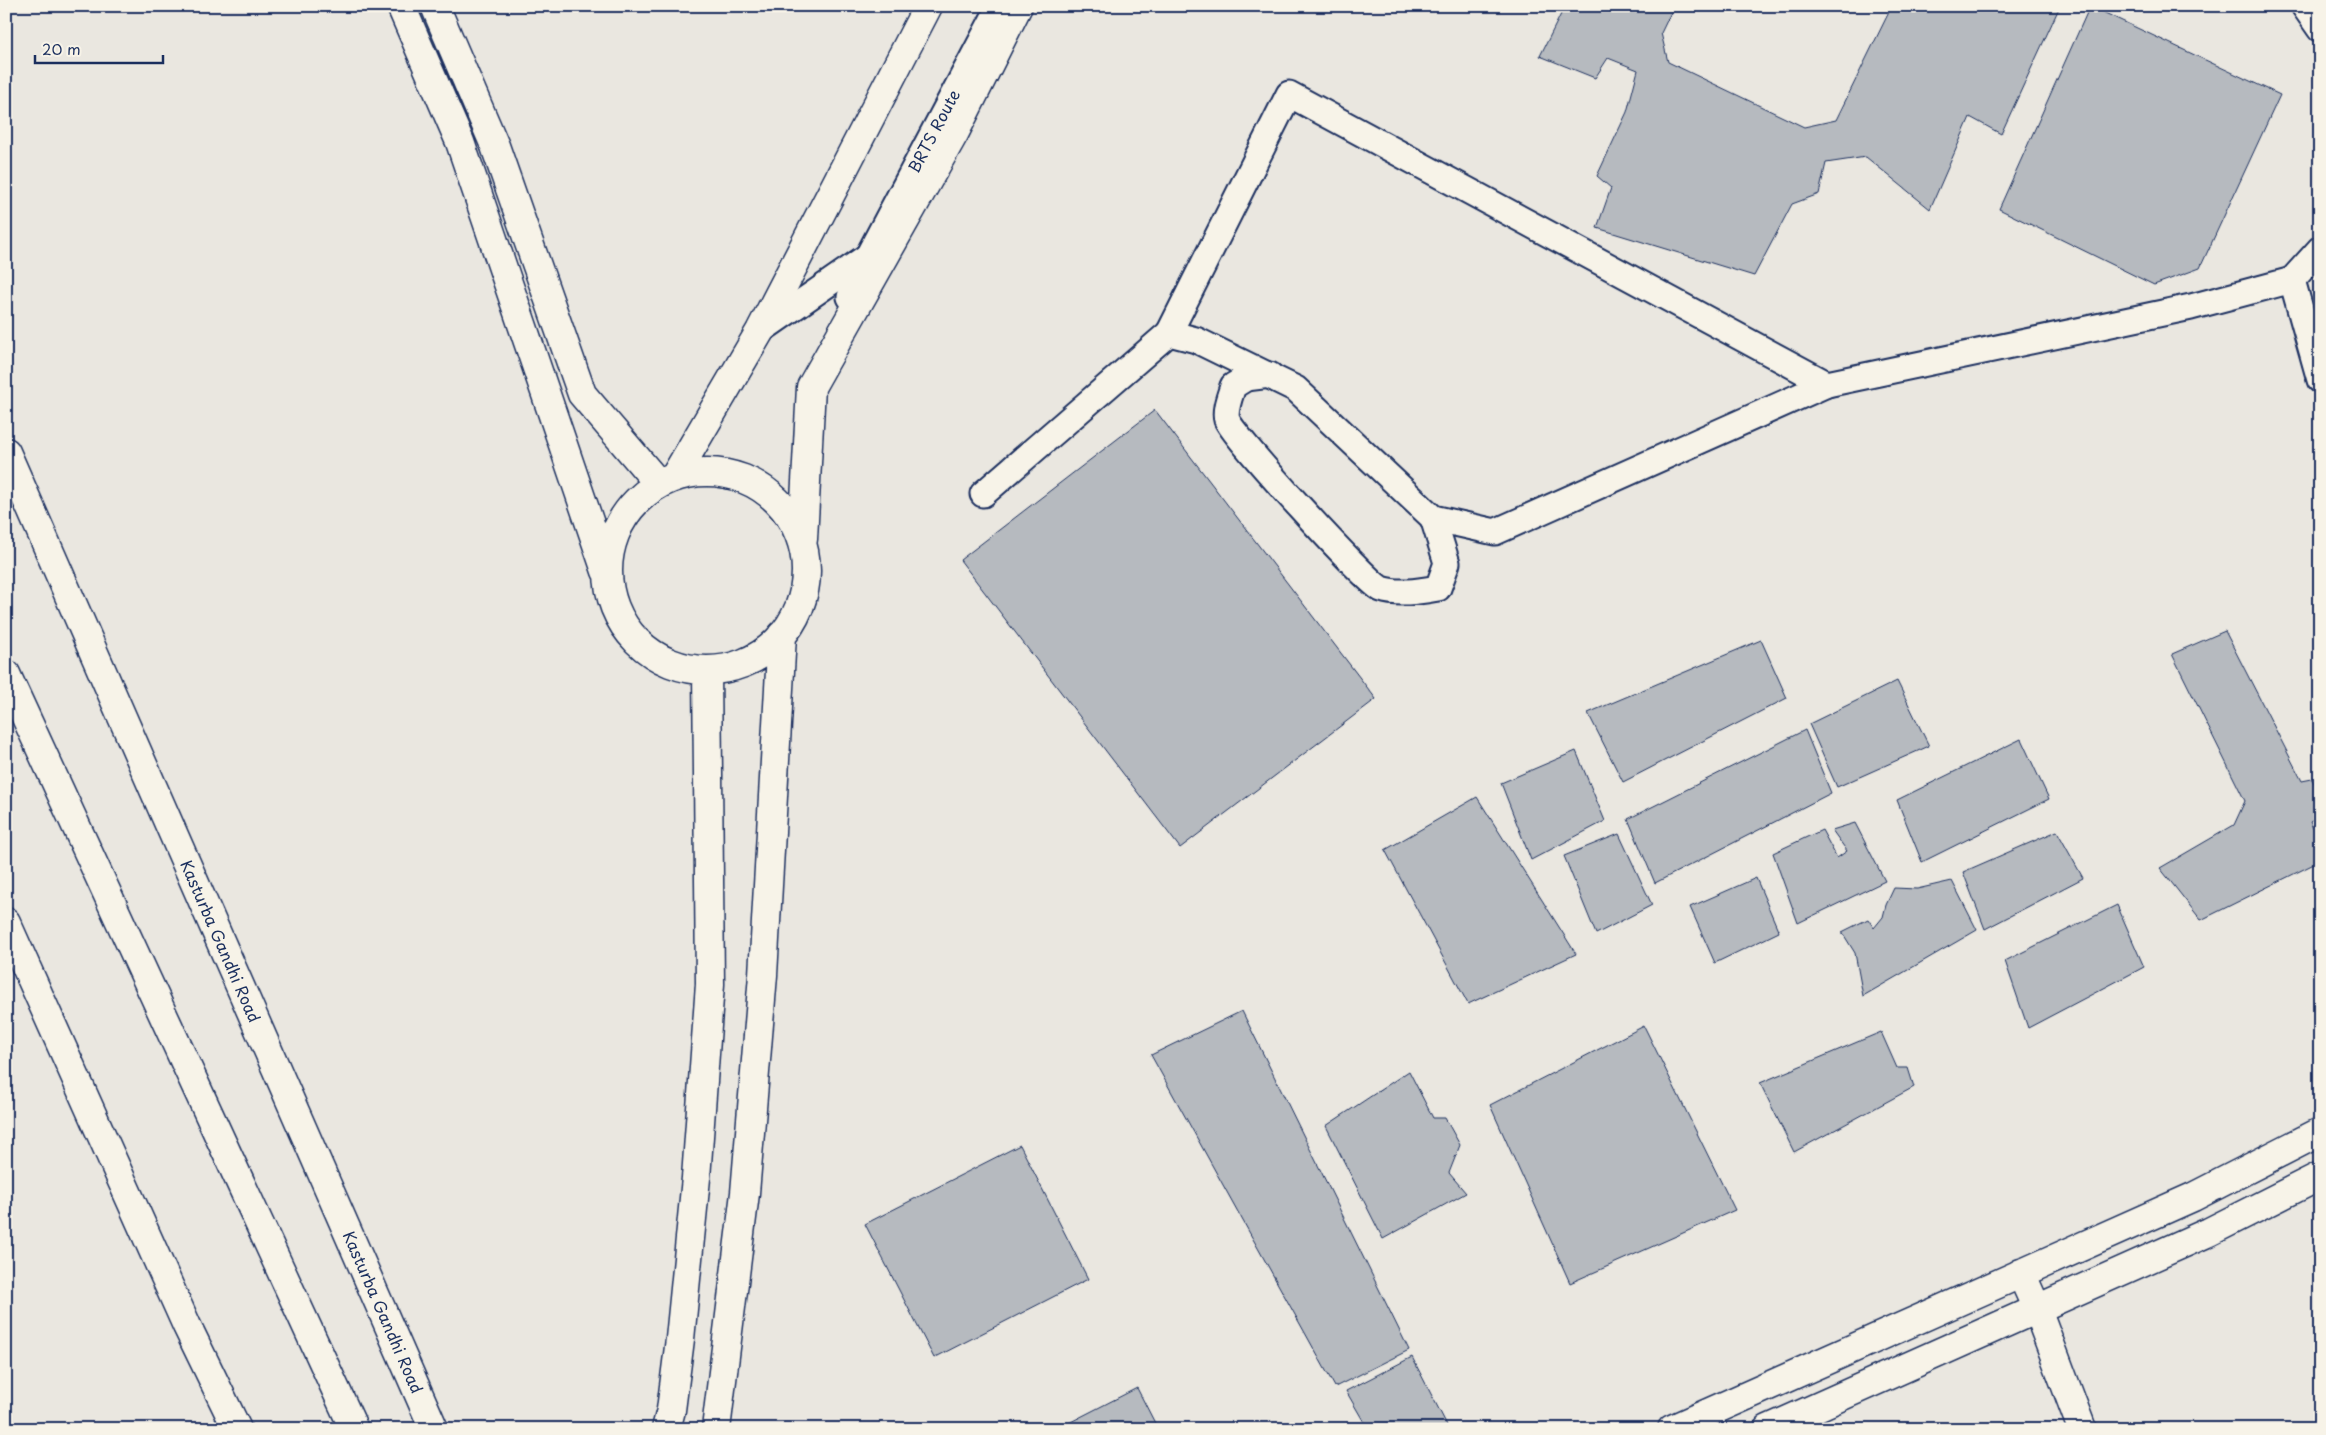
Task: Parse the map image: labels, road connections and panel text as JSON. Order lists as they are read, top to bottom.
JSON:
{
  "streets": {
    "main road": ["Kasturba Gandhi Road"],
    "lane": ["BRTS Route"]
  },
  "scale_bar": "20 m"
}
